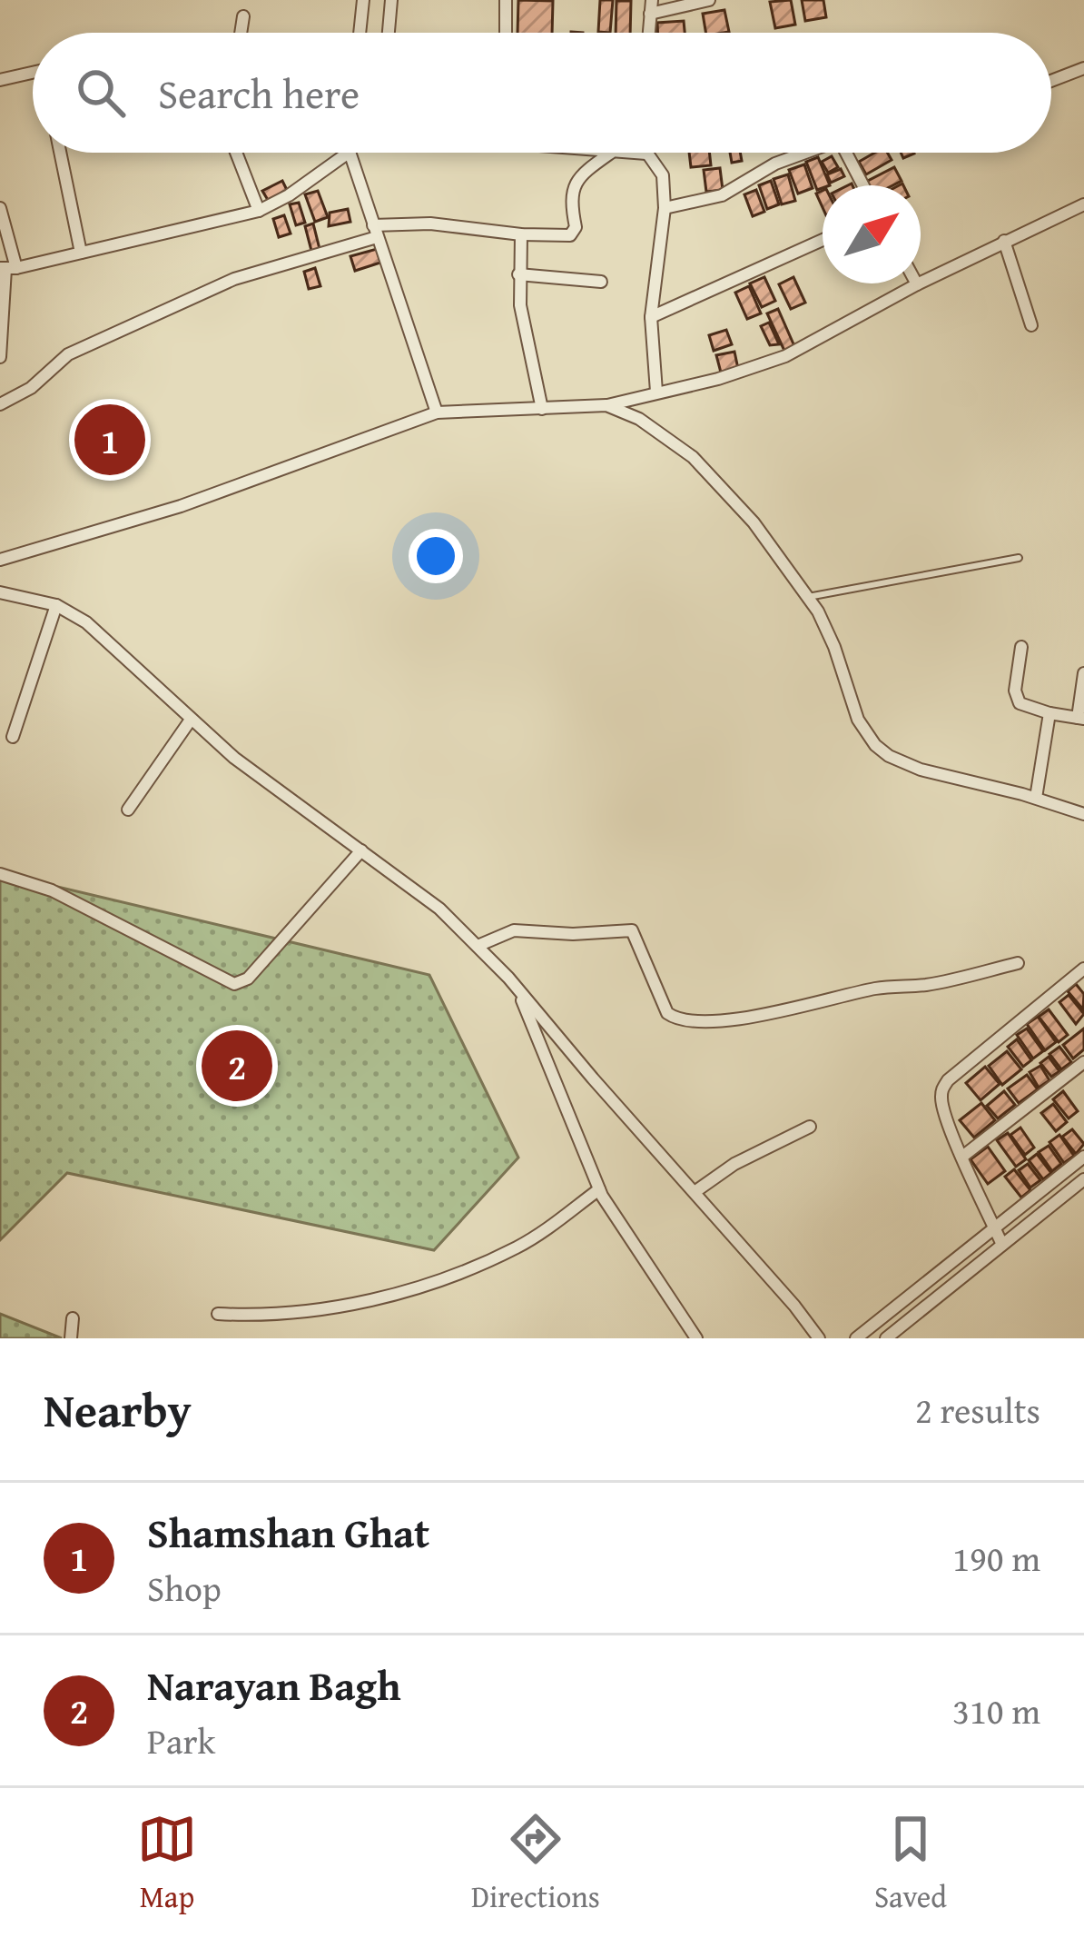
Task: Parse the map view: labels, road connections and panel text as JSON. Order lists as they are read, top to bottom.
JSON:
{
  "north": "top right",
  "page": {
    "search": "Search here",
    "pins": ["1", "2"],
    "heading": ["Nearby", "2 results"],
    "list": [
      {
        "mark": "1",
        "name": "Shamshan Ghat",
        "note": "Shop",
        "value": "190 m"
      },
      {
        "mark": "2",
        "name": "Narayan Bagh",
        "note": "Park",
        "value": "310 m"
      }
    ],
    "nav": ["Map", "Directions", "Saved"]
  }
}
